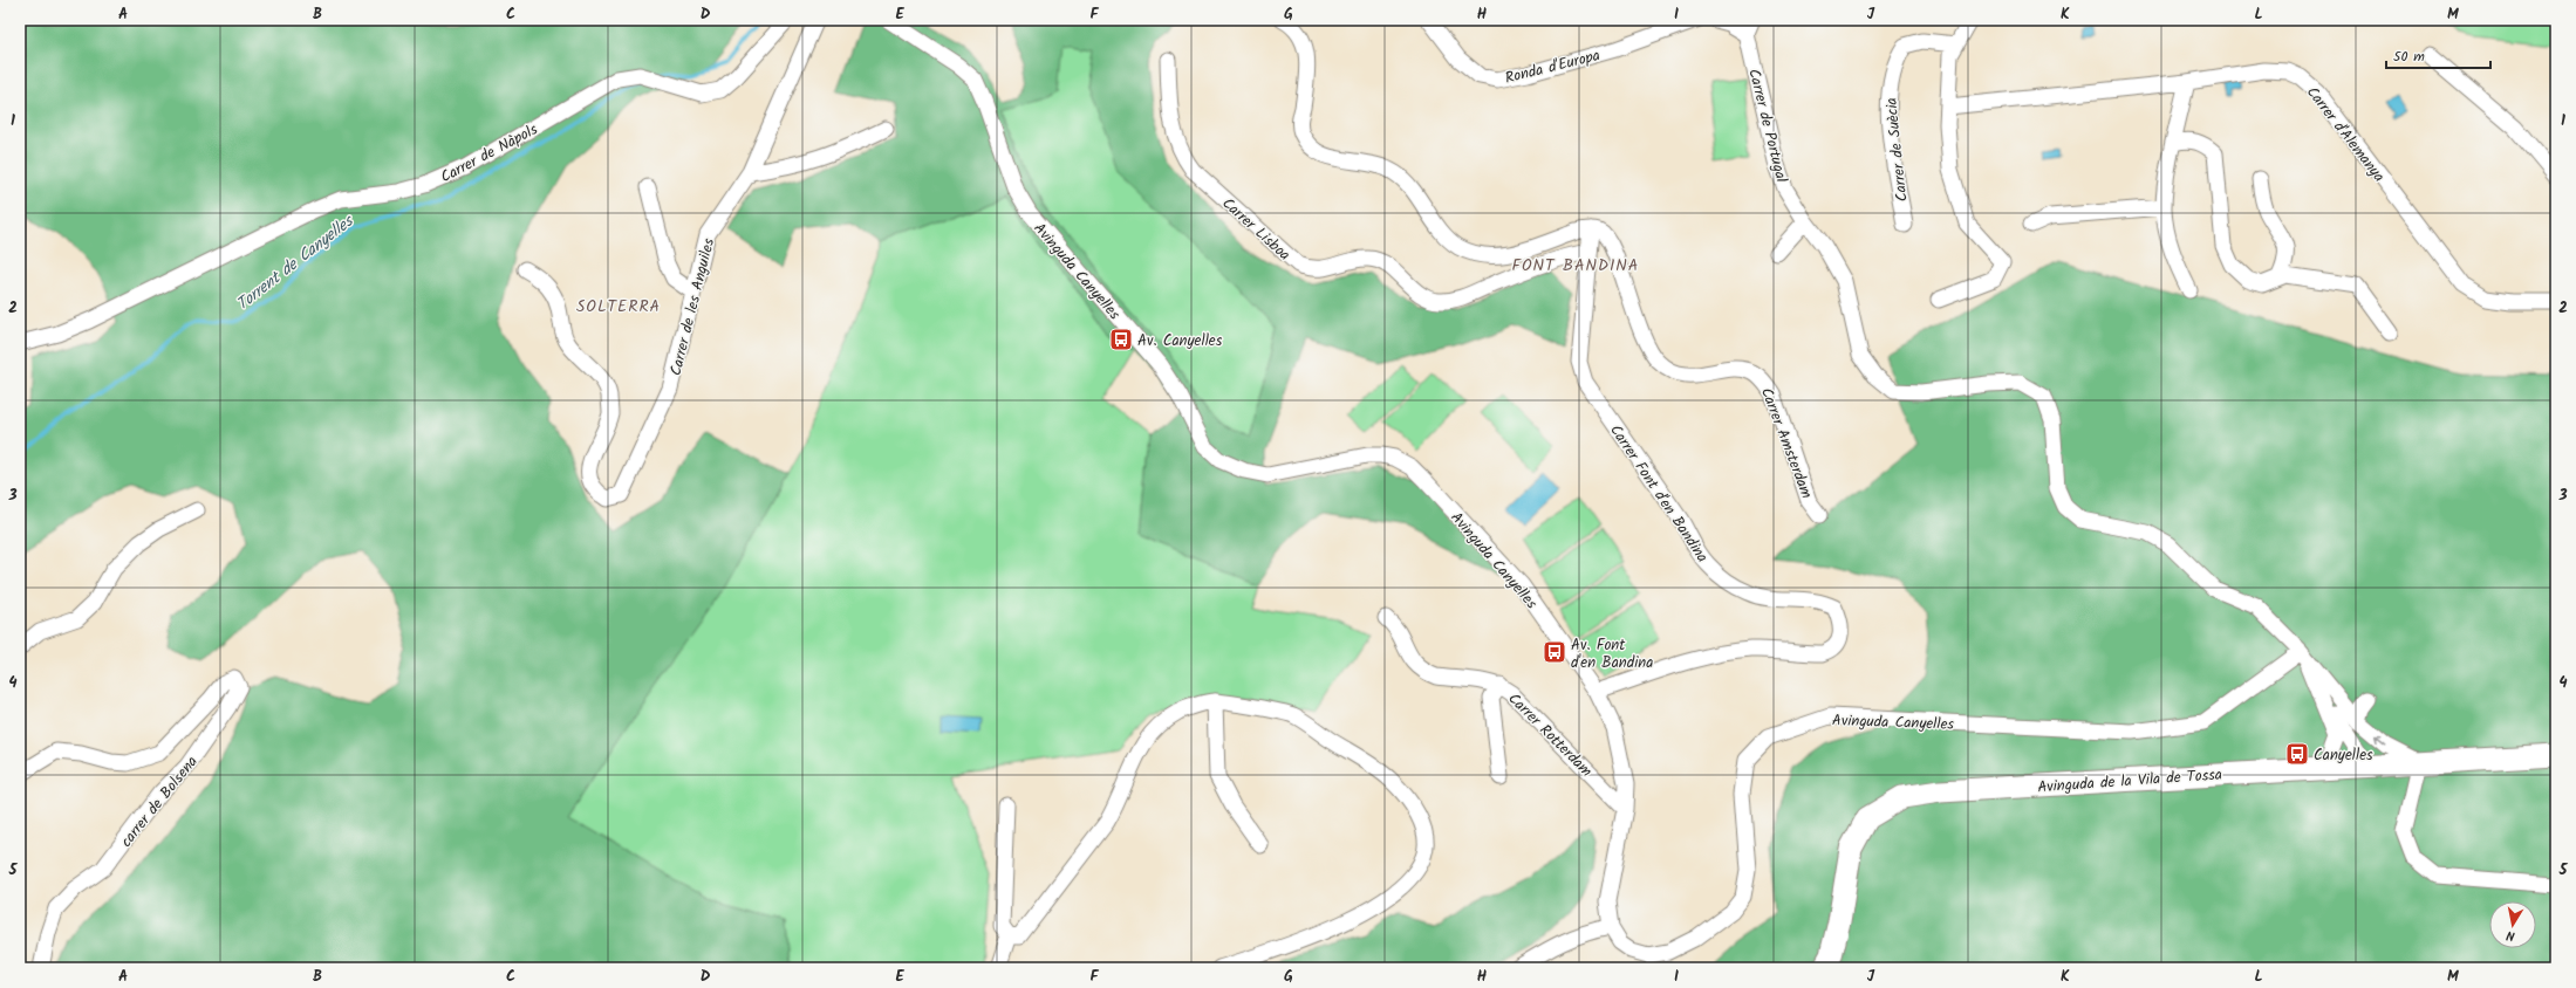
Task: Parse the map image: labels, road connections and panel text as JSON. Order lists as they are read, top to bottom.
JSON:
{
  "streets": {
    "main road": ["Avinguda de la Vila de Tossa"],
    "street": [
      "Ronda d'Europa",
      "Carrer de Portugal",
      "Carrer d'Alemanya",
      "Carrer de Suècia",
      "Carrer de Nàpols",
      "Carrer Lisboa",
      "Avinguda Canyelles",
      "Carrer de les Anguiles",
      "Carrer Amsterdam",
      "Carrer Font d'en Bandina",
      "Carrer Rotterdam",
      "carrer de Bolsena"
    ]
  },
  "crossings": [
    ["Carrer de Portugal", "Avinguda Canyelles"],
    ["Carrer de Portugal", "Avinguda de la Vila de Tossa"],
    ["Carrer Lisboa", "Carrer Font d'en Bandina"],
    ["Avinguda Canyelles", "Carrer Font d'en Bandina"],
    ["Avinguda Canyelles", "Carrer Rotterdam"],
    ["Carrer Amsterdam", "Carrer Font d'en Bandina"]
  ],
  "districts": ["FONT BANDINA", "SOLTERRA"],
  "water": ["Torrent de Canyelles"],
  "places": {
    "bus stop": ["Av. Canyelles", "Av. Font d'en Bandina", "Canyelles"]
  },
  "scale_bar": "50 m",
  "north": "bottom",
  "grid": {
    "columns": [
      "A",
      "B",
      "C",
      "D",
      "E",
      "F",
      "G",
      "H",
      "I",
      "J",
      "K",
      "L",
      "M"
    ],
    "rows": [
      "1",
      "2",
      "3",
      "4",
      "5"
    ]
  }
}
